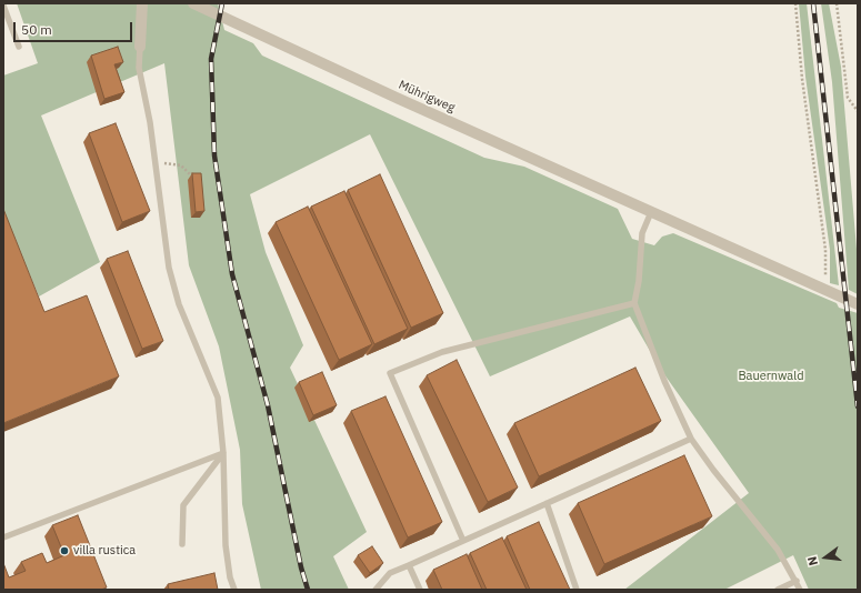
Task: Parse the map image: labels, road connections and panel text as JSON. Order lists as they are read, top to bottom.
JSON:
{
  "streets": {
    "street": ["Mührigweg"]
  },
  "parks": ["Bauernwald"],
  "places": ["villa rustica"],
  "scale_bar": "50 m",
  "north": "left"
}
